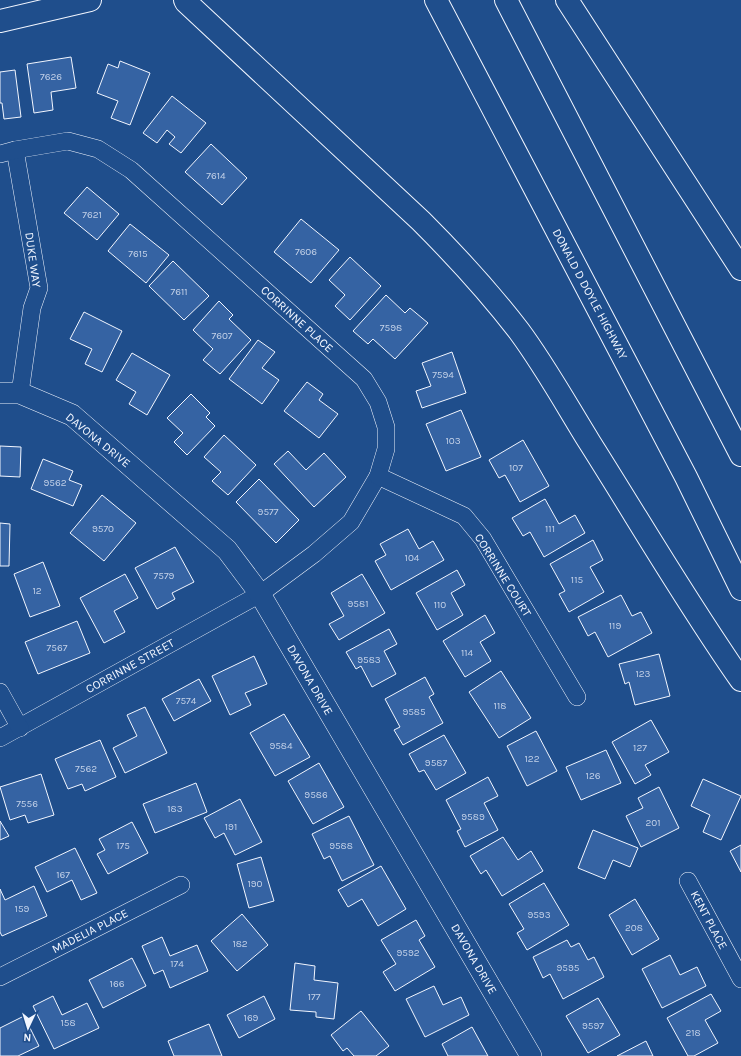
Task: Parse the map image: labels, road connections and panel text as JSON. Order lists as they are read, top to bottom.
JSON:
{
  "streets": {
    "main road": ["DONALD D DOYLE HIGHWAY"],
    "street": [
      "DUKE WAY",
      "CORRINNE PLACE",
      "DAVONA DRIVE",
      "CORRINNE COURT",
      "CORRINNE STREET",
      "KENT PLACE",
      "MADELIA PLACE"
    ]
  },
  "crossings": [
    ["DUKE WAY", "CORRINNE PLACE"],
    ["DUKE WAY", "DAVONA DRIVE"],
    ["CORRINNE PLACE", "DAVONA DRIVE"],
    ["CORRINNE PLACE", "CORRINNE COURT"],
    ["CORRINNE PLACE", "CORRINNE STREET"],
    ["DAVONA DRIVE", "CORRINNE STREET"]
  ],
  "house_numbers": [
    "7626",
    "7614",
    "7621",
    "7606",
    "7615",
    "7611",
    "7598",
    "7607",
    "7594",
    "103",
    "107",
    "9562",
    "9577",
    "9570",
    "111",
    "104",
    "7579",
    "115",
    "12",
    "9581",
    "110",
    "119",
    "7567",
    "114",
    "9583",
    "123",
    "7574",
    "118",
    "9585",
    "9584",
    "127",
    "122",
    "9587",
    "7562",
    "126",
    "9586",
    "7556",
    "183",
    "9589",
    "201",
    "191",
    "175",
    "9588",
    "167",
    "190",
    "159",
    "9593",
    "208",
    "182",
    "9592",
    "174",
    "9595",
    "166",
    "177",
    "169",
    "158",
    "9597",
    "218"
  ],
  "north": "bottom"
}
